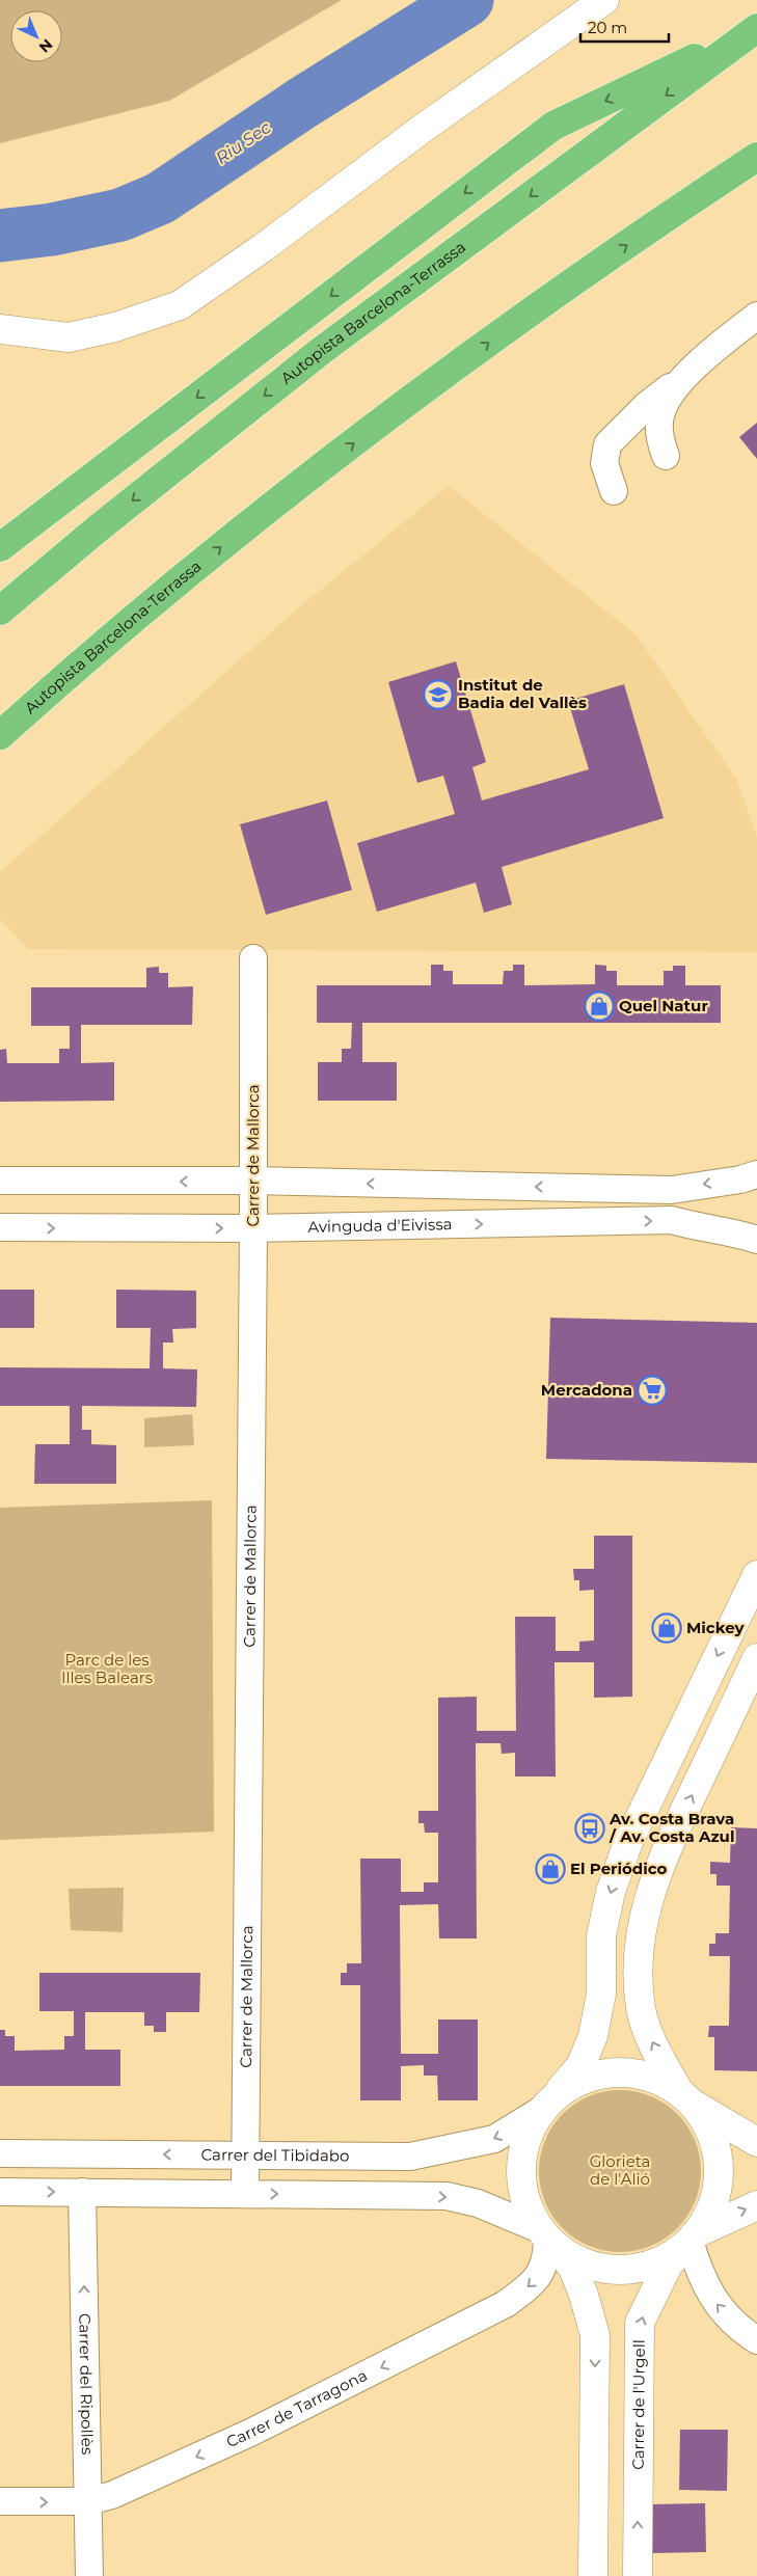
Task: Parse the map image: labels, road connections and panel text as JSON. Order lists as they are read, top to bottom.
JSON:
{
  "streets": {
    "highway": ["Autopista Barcelona-Terrassa"],
    "street": [
      "Carrer de Mallorca",
      "Avinguda d'Eivissa",
      "Carrer del Tibidabo",
      "Carrer del Ripollès",
      "Carrer de l'Urgell",
      "Carrer de Tarragona"
    ]
  },
  "crossings": [
    ["Carrer de Mallorca", "Avinguda d'Eivissa"],
    ["Carrer de Mallorca", "Carrer del Tibidabo"],
    ["Carrer del Ripollès", "Carrer de Tarragona"]
  ],
  "one_way": ["Carrer del Ripollès"],
  "water": ["Riu Sec"],
  "parks": ["Parc de les Illes Balears", "Glorieta de l'Alió"],
  "places": {
    "school or university": ["Institut de Badia del Vallès"],
    "shop": ["Quel Natur", "Mickey", "El Periódico"],
    "supermarket": ["Mercadona"],
    "bus stop": ["Av. Costa Brava / Av. Costa Azul"]
  },
  "scale_bar": "20 m",
  "north": "bottom right"
}
